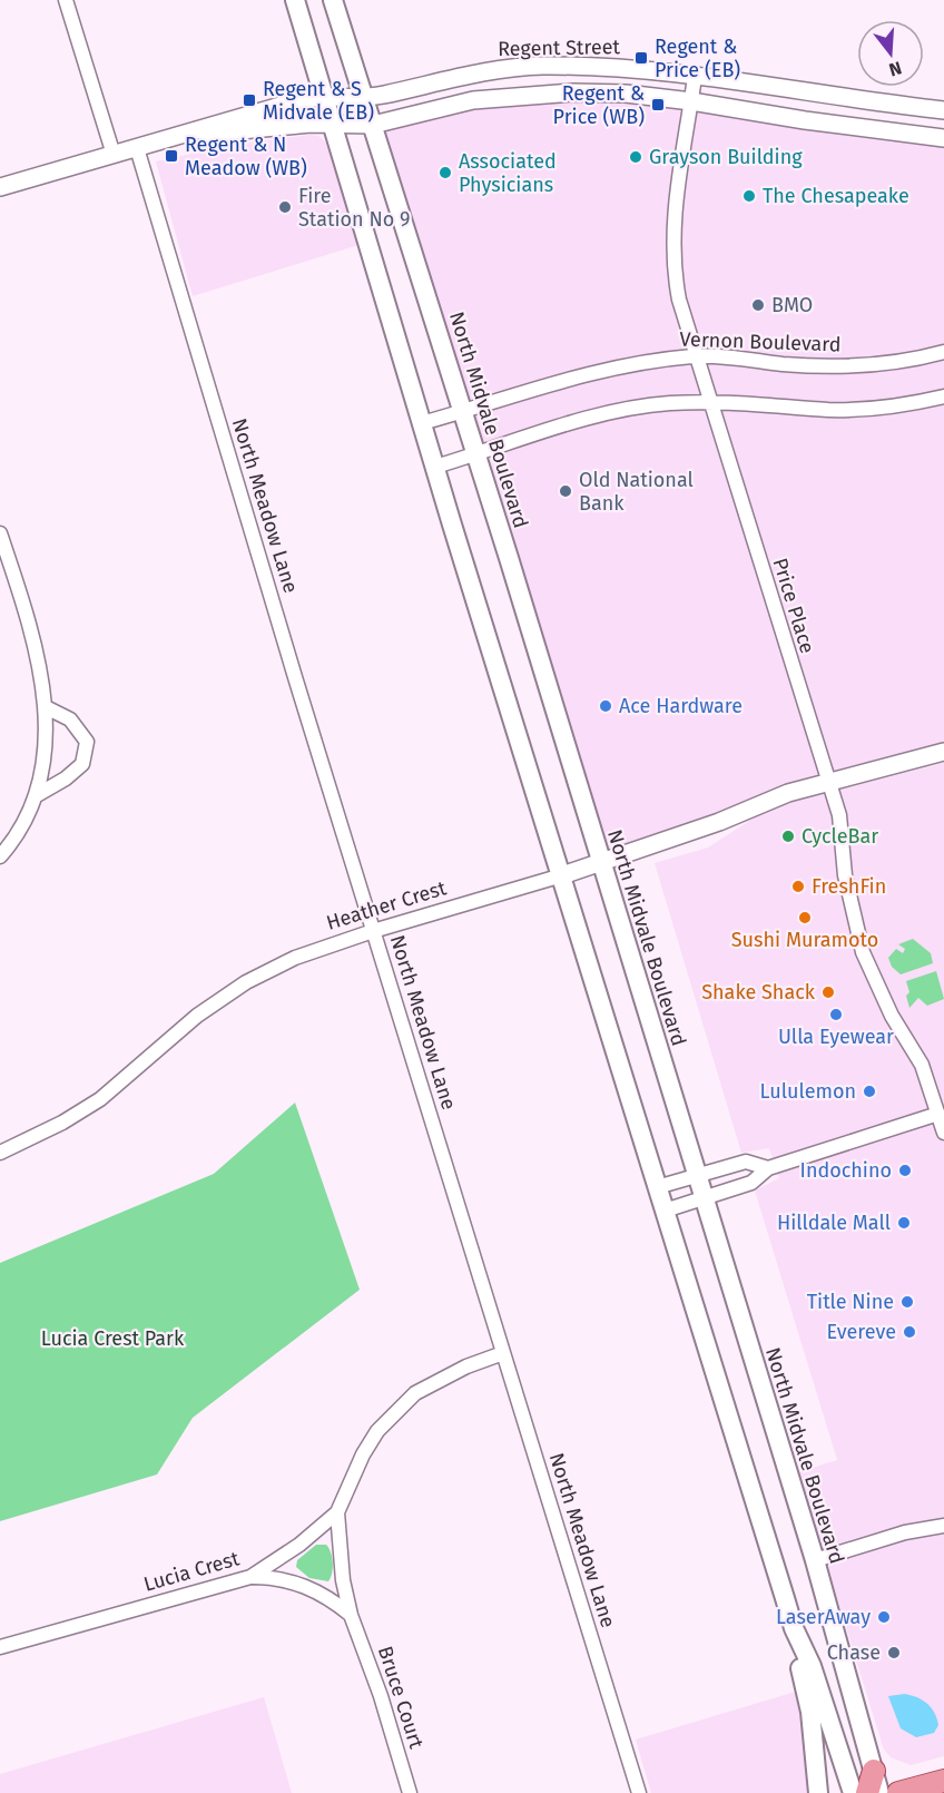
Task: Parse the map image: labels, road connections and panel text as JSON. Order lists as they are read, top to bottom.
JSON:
{
  "streets": {
    "main road": ["North Midvale Boulevard"],
    "street": [
      "Regent Street",
      "Vernon Boulevard",
      "North Meadow Lane",
      "Price Place",
      "Heather Crest",
      "Lucia Crest",
      "Bruce Court"
    ]
  },
  "crossings": [
    ["Regent Street", "North Midvale Boulevard"],
    ["Regent Street", "North Meadow Lane"],
    ["Regent Street", "Price Place"],
    ["Vernon Boulevard", "North Midvale Boulevard"],
    ["Vernon Boulevard", "Price Place"],
    ["North Midvale Boulevard", "Heather Crest"],
    ["North Meadow Lane", "Heather Crest"],
    ["North Meadow Lane", "Lucia Crest"],
    ["Price Place", "Heather Crest"],
    ["Lucia Crest", "Bruce Court"]
  ],
  "parks": ["Lucia Crest Park"],
  "places": {
    "transit": [
      "Regent & Price (EB)",
      "Regent & S Midvale (EB)",
      "Regent & Price (WB)",
      "Regent & N Meadow (WB)"
    ],
    "other": [
      "Grayson Building",
      "Associated Physicians",
      "The Chesapeake",
      "Fire Station No 9",
      "BMO",
      "Old National Bank",
      "Ace Hardware",
      "CycleBar",
      "FreshFin",
      "Sushi Muramoto",
      "Shake Shack",
      "Ulla Eyewear",
      "Lululemon",
      "Indochino",
      "Hilldale Mall",
      "Title Nine",
      "Evereve",
      "LaserAway",
      "Chase"
    ]
  },
  "north": "bottom"
}
